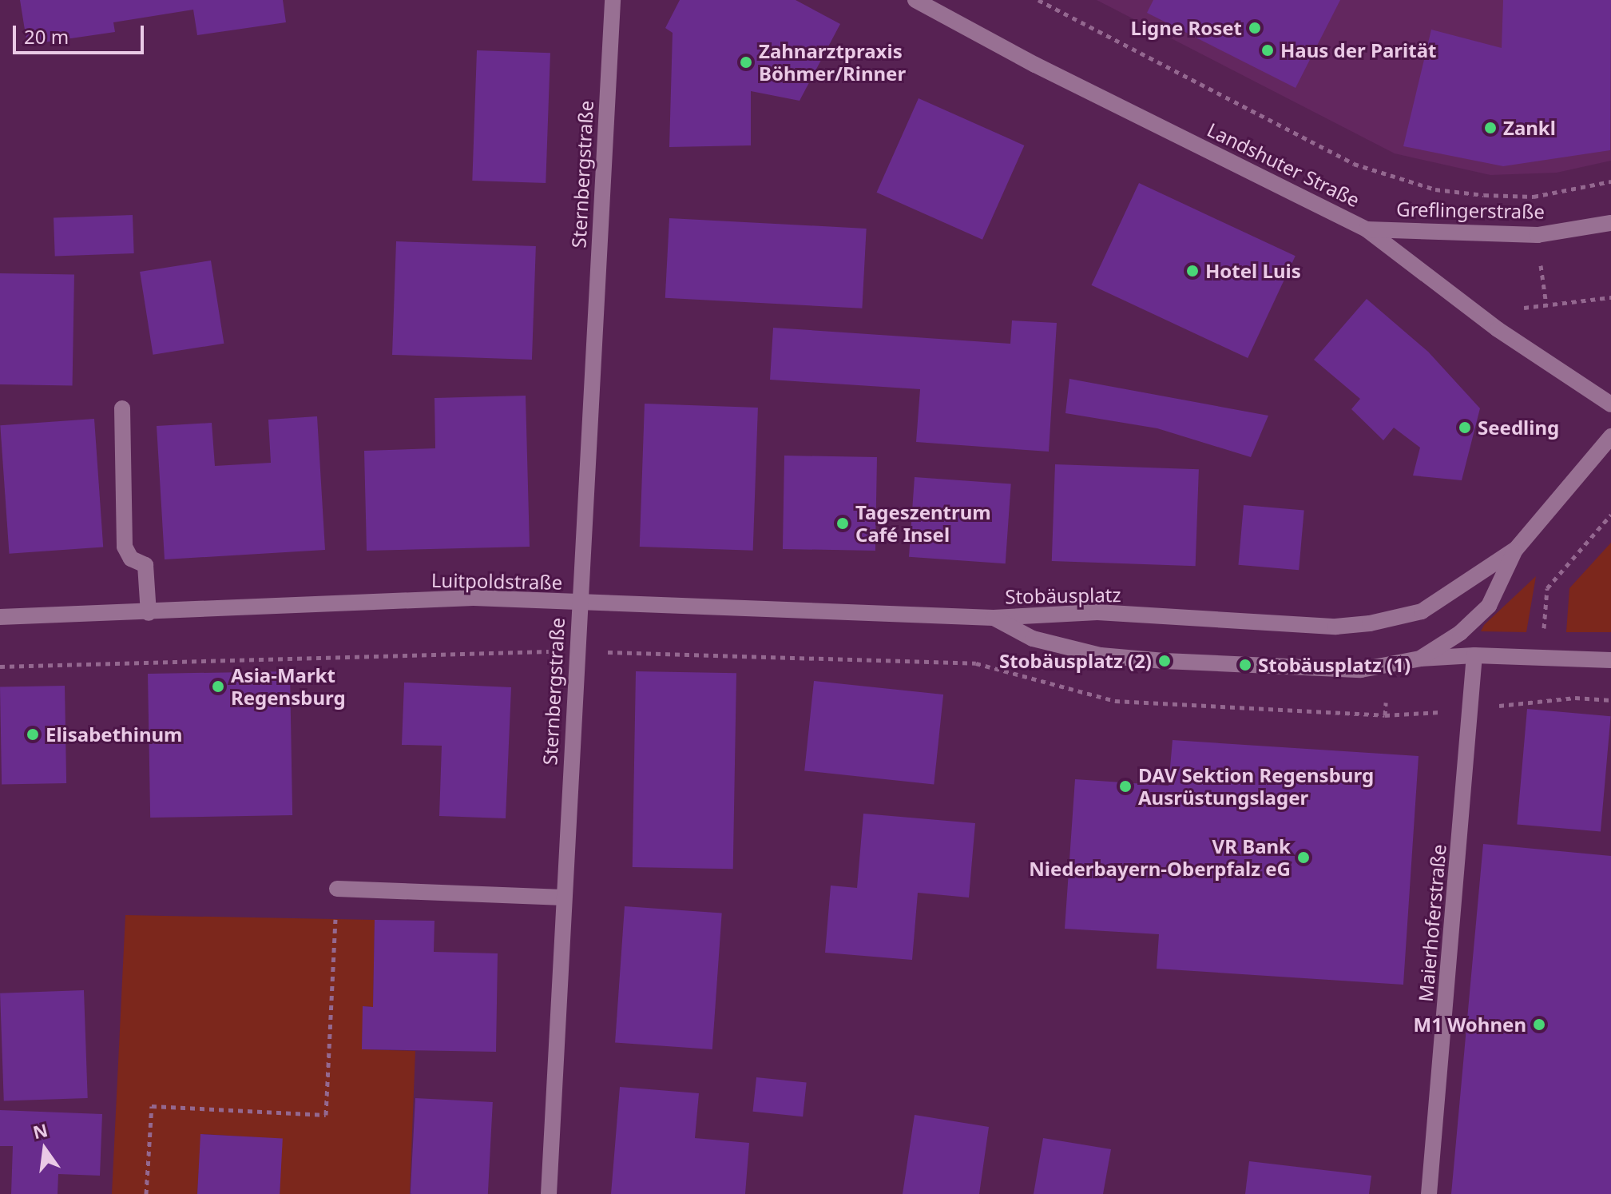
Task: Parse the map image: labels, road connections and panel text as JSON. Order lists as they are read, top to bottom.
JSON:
{
  "streets": {
    "street": [
      "Landshuter Straße",
      "Sternbergstraße",
      "Greflingerstraße",
      "Luitpoldstraße",
      "Stobäusplatz",
      "Maierhoferstraße"
    ]
  },
  "crossings": [
    ["Landshuter Straße", "Greflingerstraße"],
    ["Sternbergstraße", "Luitpoldstraße"],
    ["Luitpoldstraße", "Stobäusplatz"],
    ["Stobäusplatz", "Maierhoferstraße"]
  ],
  "places": [
    "Ligne Roset",
    "Haus der Parität",
    "Zahnarztpraxis Böhmer/Rinner",
    "Zankl",
    "Hotel Luis",
    "Seedling",
    "Tageszentrum Café Insel",
    "Stobäusplatz (2)",
    "Stobäusplatz (1)",
    "Asia-Markt Regensburg",
    "Elisabethinum",
    "DAV Sektion Regensburg Ausrüstungslager",
    "VR Bank Niederbayern-Oberpfalz eG",
    "M1 Wohnen"
  ],
  "scale_bar": "20 m",
  "north": "top"
}
